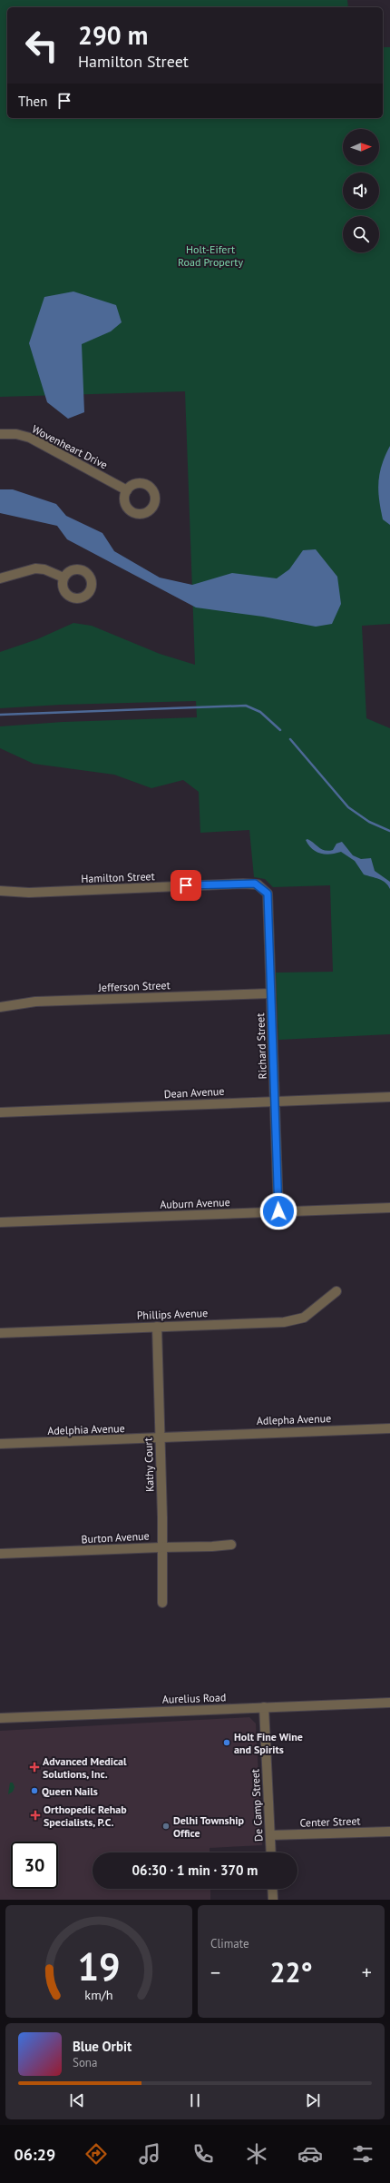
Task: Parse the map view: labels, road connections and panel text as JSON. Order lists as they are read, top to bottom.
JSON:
{
  "streets": {
    "street": [
      "Wovenheart Drive",
      "Hamilton Street",
      "Jefferson Street",
      "Richard Street",
      "Dean Avenue",
      "Auburn Avenue",
      "Phillips Avenue",
      "Adlepha Avenue",
      "Adelphia Avenue",
      "Kathy Court",
      "Burton Avenue",
      "Aurelius Road",
      "De Camp Street",
      "Center Street"
    ]
  },
  "crossings": [
    ["Hamilton Street", "Richard Street"],
    ["Jefferson Street", "Richard Street"],
    ["Richard Street", "Dean Avenue"],
    ["Richard Street", "Auburn Avenue"],
    ["Phillips Avenue", "Kathy Court"],
    ["Adlepha Avenue", "Adelphia Avenue"],
    ["Adelphia Avenue", "Kathy Court"],
    ["Kathy Court", "Burton Avenue"],
    ["Aurelius Road", "De Camp Street"],
    ["De Camp Street", "Center Street"]
  ],
  "parks": ["Holt-Eifert Road Property"],
  "places": {
    "other": ["Holt Fine Wine and Spirits", "Queen Nails", "Delhi Township Office"],
    "health": ["Advanced Medical Solutions, Inc.", "Orthopedic Rehab Specialists, P.C."]
  },
  "north": "right",
  "page": {
    "turn": ["290 m", "Hamilton Street"],
    "then": "Then",
    "limit": "30",
    "trip": "06:30 · 1 min · 370 m",
    "tile": "Climate",
    "heat": ["−", "22°", "+"],
    "song": ["Blue Orbit", "Sona"],
    "tabs": "06:29",
    "gauge": ["19", "km/h"]
  }
}
